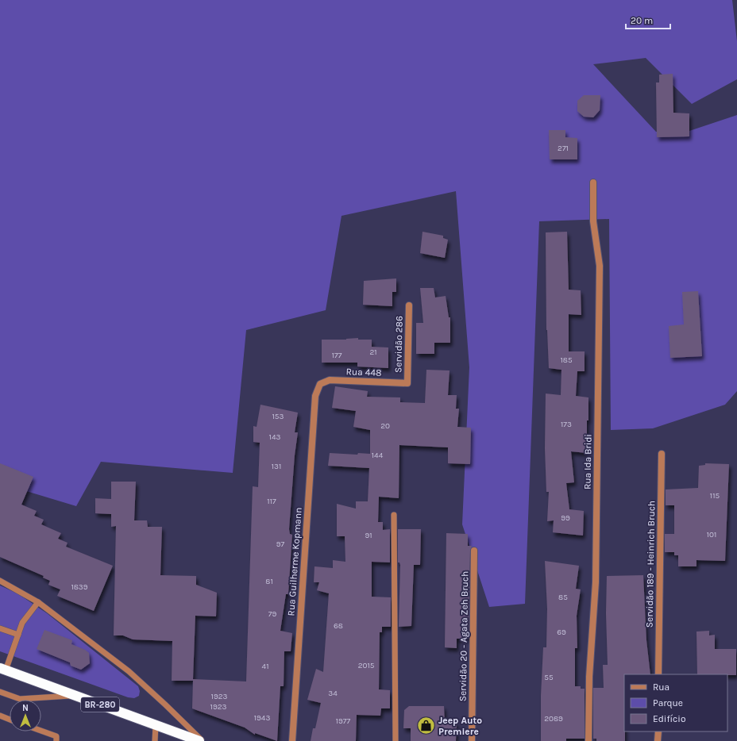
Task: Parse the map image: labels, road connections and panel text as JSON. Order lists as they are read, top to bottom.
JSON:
{
  "streets": {
    "highway": ["BR-280"],
    "street": [
      "Servidão 286",
      "Rua 448",
      "Rua Ida Bridi",
      "Rua Guilherme Kopmann",
      "Servidão 189 - Heinrich Bruch",
      "Servidão 20 - Agata Zeh Bruch"
    ]
  },
  "crossings": [
    ["Servidão 286", "Rua 448"],
    ["Rua 448", "Rua Guilherme Kopmann"]
  ],
  "places": {
    "shop": ["Jeep Auto Premiere"]
  },
  "house_numbers": [
    "271",
    "21",
    "177",
    "185",
    "153",
    "173",
    "20",
    "143",
    "144",
    "131",
    "115",
    "117",
    "99",
    "101",
    "91",
    "97",
    "81",
    "1839",
    "85",
    "79",
    "68",
    "69",
    "2015",
    "41",
    "55",
    "34",
    "1923",
    "1923",
    "1943",
    "2089",
    "1977"
  ],
  "legend": ["Rua", "Parque", "Edifício"],
  "scale_bar": "20 m",
  "north": "top"
}
